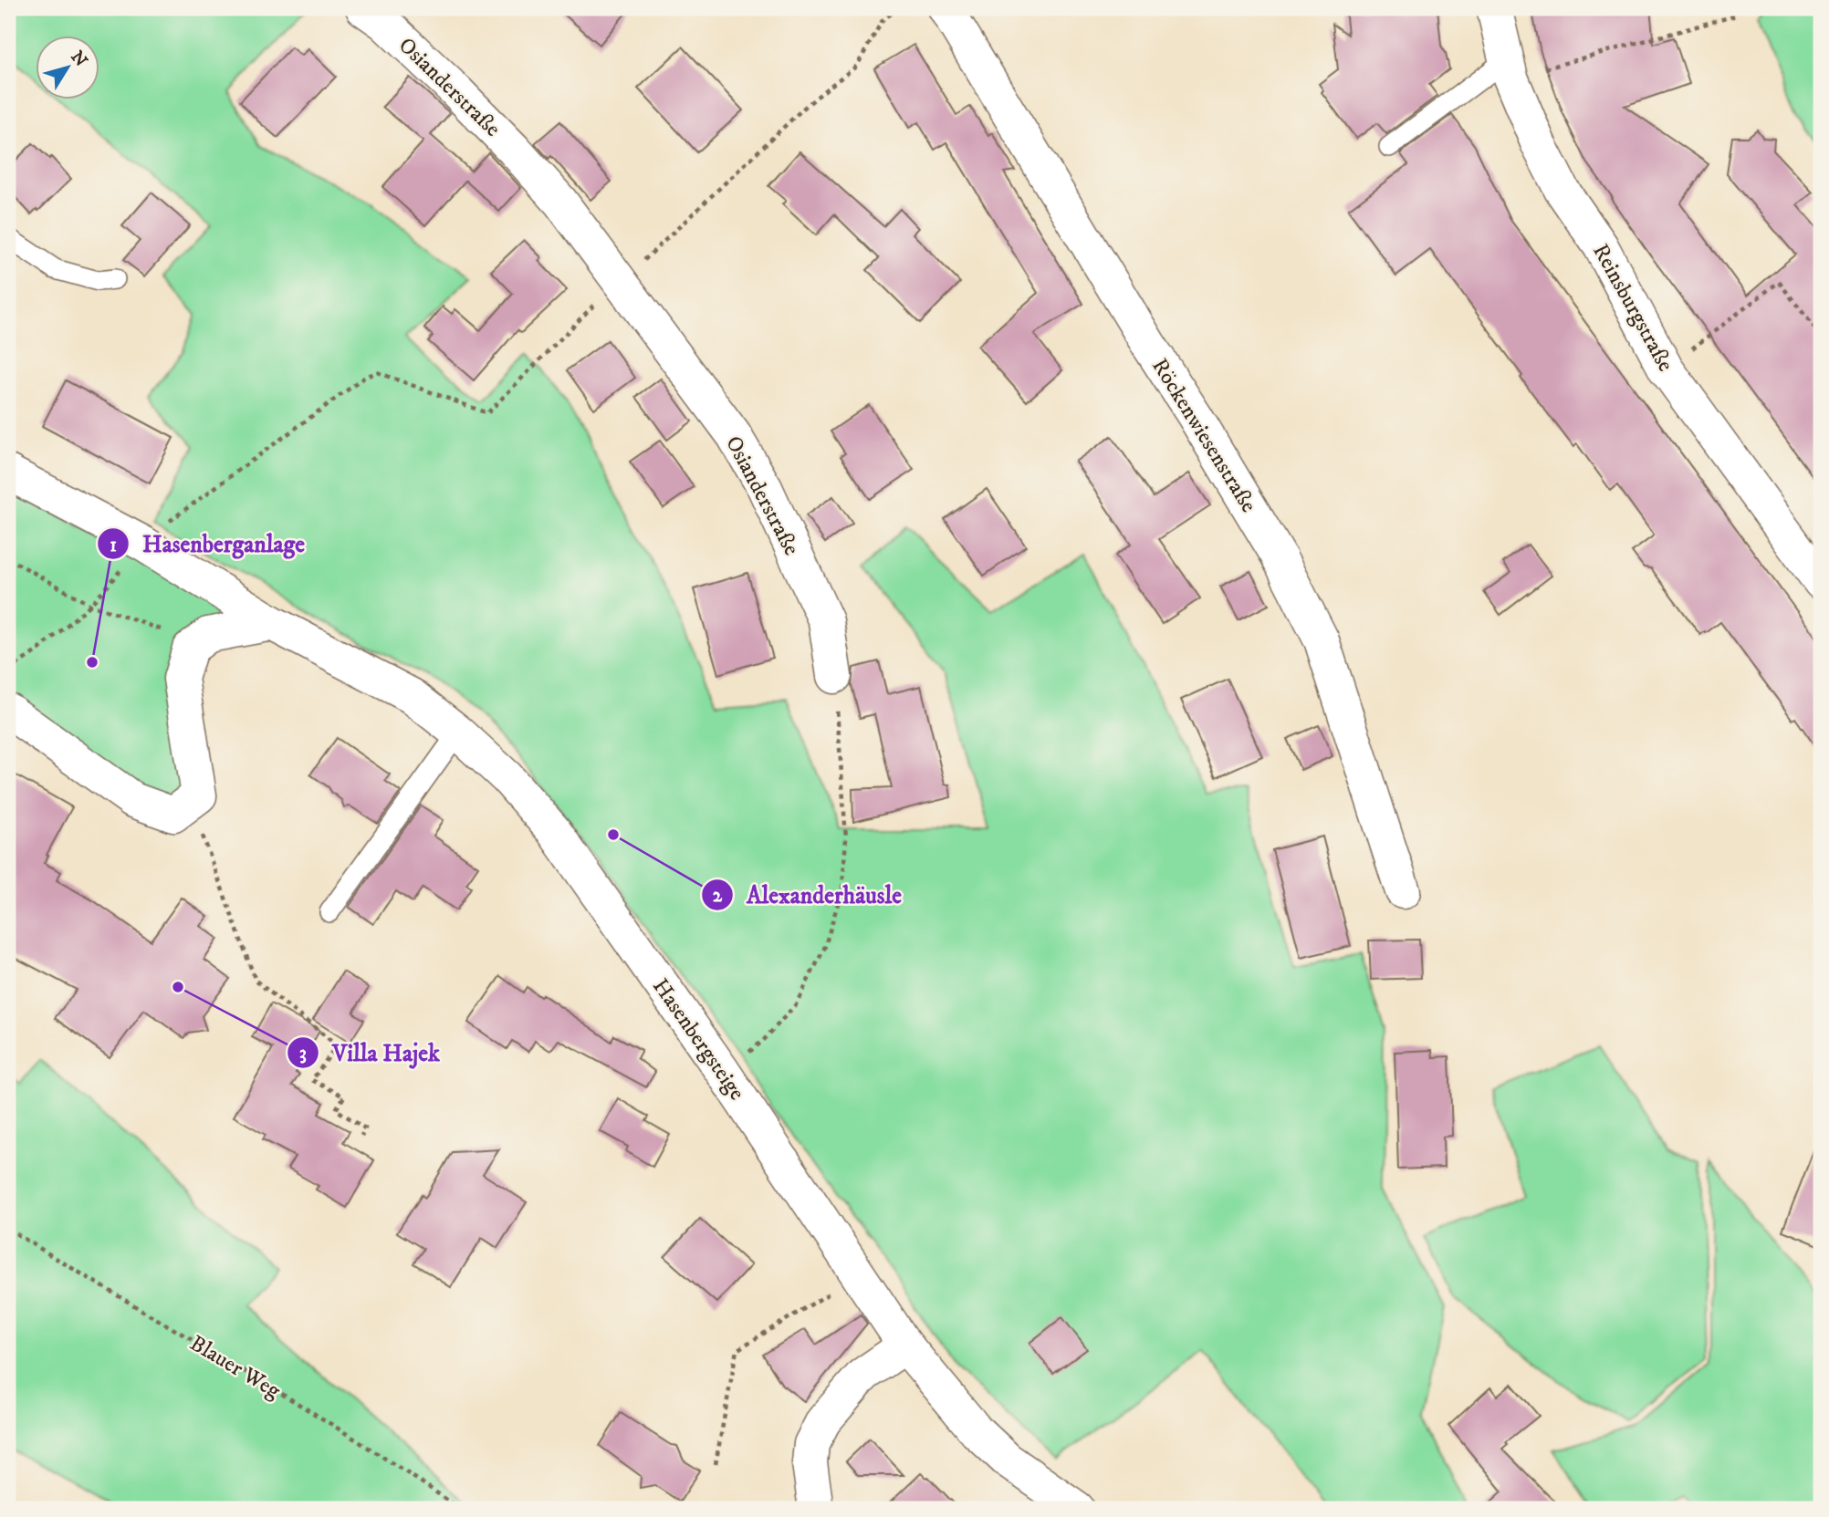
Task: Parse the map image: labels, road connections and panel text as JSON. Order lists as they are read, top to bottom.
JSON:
{
  "streets": {
    "street": [
      "Osianderstraße",
      "Reinsburgstraße",
      "Röckenwiesenstraße",
      "Hasenbergsteige"
    ],
    "path": ["Blauer Weg"]
  },
  "places": ["Hasenberganlage", "Alexanderhäusle", "Villa Hajek"],
  "north": "top right"
}
